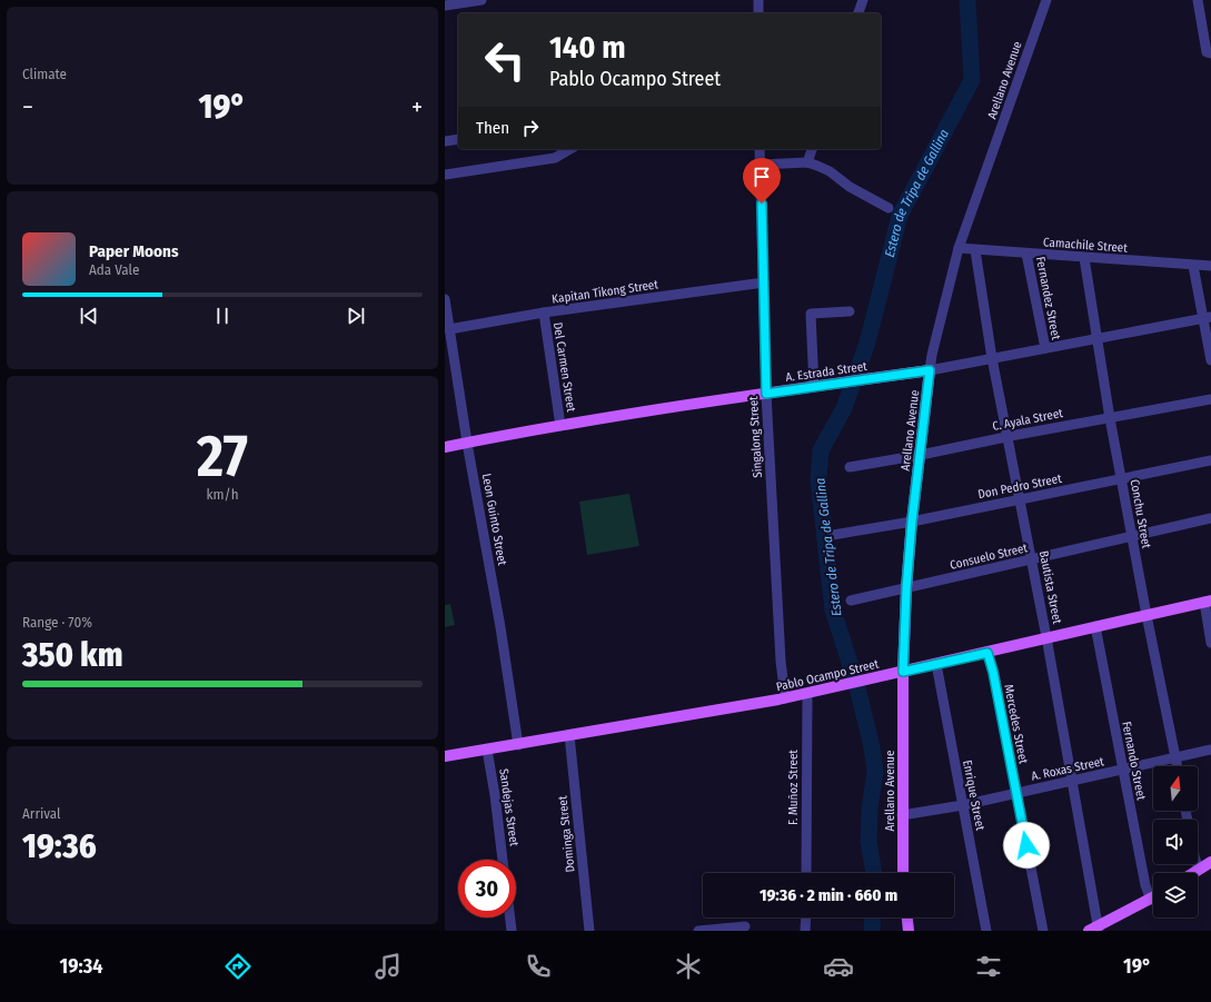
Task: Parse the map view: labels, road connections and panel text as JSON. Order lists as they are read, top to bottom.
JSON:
{
  "streets": {
    "main road": ["Arellano Avenue", "A. Estrada Street", "Pablo Ocampo Street"],
    "street": [
      "Camachile Street",
      "Kapitan Tikong Street",
      "Fernandez Street",
      "Del Carmen Street",
      "C. Ayala Street",
      "Singalong Street",
      "Don Pedro Street",
      "Conchu Street",
      "Leon Guinto Street",
      "Consuelo Street",
      "Bautista Street",
      "Mercedes Street",
      "Fernando Street",
      "A. Roxas Street",
      "F. Muñoz Street",
      "Enrique Street",
      "Sandejas Street",
      "Dominga Street"
    ]
  },
  "crossings": [
    ["Arellano Avenue", "Camachile Street"],
    ["Arellano Avenue", "A. Estrada Street"],
    ["Arellano Avenue", "C. Ayala Street"],
    ["Arellano Avenue", "Don Pedro Street"],
    ["Arellano Avenue", "Consuelo Street"],
    ["Arellano Avenue", "Pablo Ocampo Street"],
    ["Arellano Avenue", "A. Roxas Street"],
    ["Camachile Street", "Fernandez Street"],
    ["Camachile Street", "Conchu Street"],
    ["Camachile Street", "Bautista Street"],
    ["Kapitan Tikong Street", "Del Carmen Street"],
    ["Kapitan Tikong Street", "Singalong Street"],
    ["Kapitan Tikong Street", "Leon Guinto Street"],
    ["Fernandez Street", "A. Estrada Street"],
    ["Del Carmen Street", "A. Estrada Street"],
    ["A. Estrada Street", "Singalong Street"],
    ["A. Estrada Street", "Conchu Street"],
    ["A. Estrada Street", "Leon Guinto Street"],
    ["A. Estrada Street", "Bautista Street"],
    ["C. Ayala Street", "Conchu Street"],
    ["C. Ayala Street", "Bautista Street"],
    ["Singalong Street", "Pablo Ocampo Street"],
    ["Don Pedro Street", "Conchu Street"],
    ["Don Pedro Street", "Bautista Street"],
    ["Conchu Street", "Consuelo Street"],
    ["Conchu Street", "Pablo Ocampo Street"],
    ["Conchu Street", "A. Roxas Street"],
    ["Leon Guinto Street", "Pablo Ocampo Street"],
    ["Consuelo Street", "Bautista Street"],
    ["Bautista Street", "Pablo Ocampo Street"],
    ["Bautista Street", "A. Roxas Street"],
    ["Pablo Ocampo Street", "Mercedes Street"],
    ["Pablo Ocampo Street", "Fernando Street"],
    ["Pablo Ocampo Street", "F. Muñoz Street"],
    ["Pablo Ocampo Street", "Enrique Street"],
    ["Pablo Ocampo Street", "Sandejas Street"],
    ["Pablo Ocampo Street", "Dominga Street"],
    ["Mercedes Street", "A. Roxas Street"],
    ["Fernando Street", "A. Roxas Street"],
    ["A. Roxas Street", "Enrique Street"]
  ],
  "water": ["Estero de Tripa de Gallina"],
  "north": "top",
  "page": {
    "tile": [
      "Climate",
      ["27", "km/h"],
      ["Range · 70%", "350 km"],
      ["Arrival", "19:36"]
    ],
    "turn": ["140 m", "Pablo Ocampo Street"],
    "heat": ["−", "19°", "+"],
    "then": "Then",
    "song": ["Paper Moons", "Ada Vale"],
    "limit": "30",
    "trip": "19:36 · 2 min · 660 m",
    "tabs": ["19:34", "19°"]
  }
}
